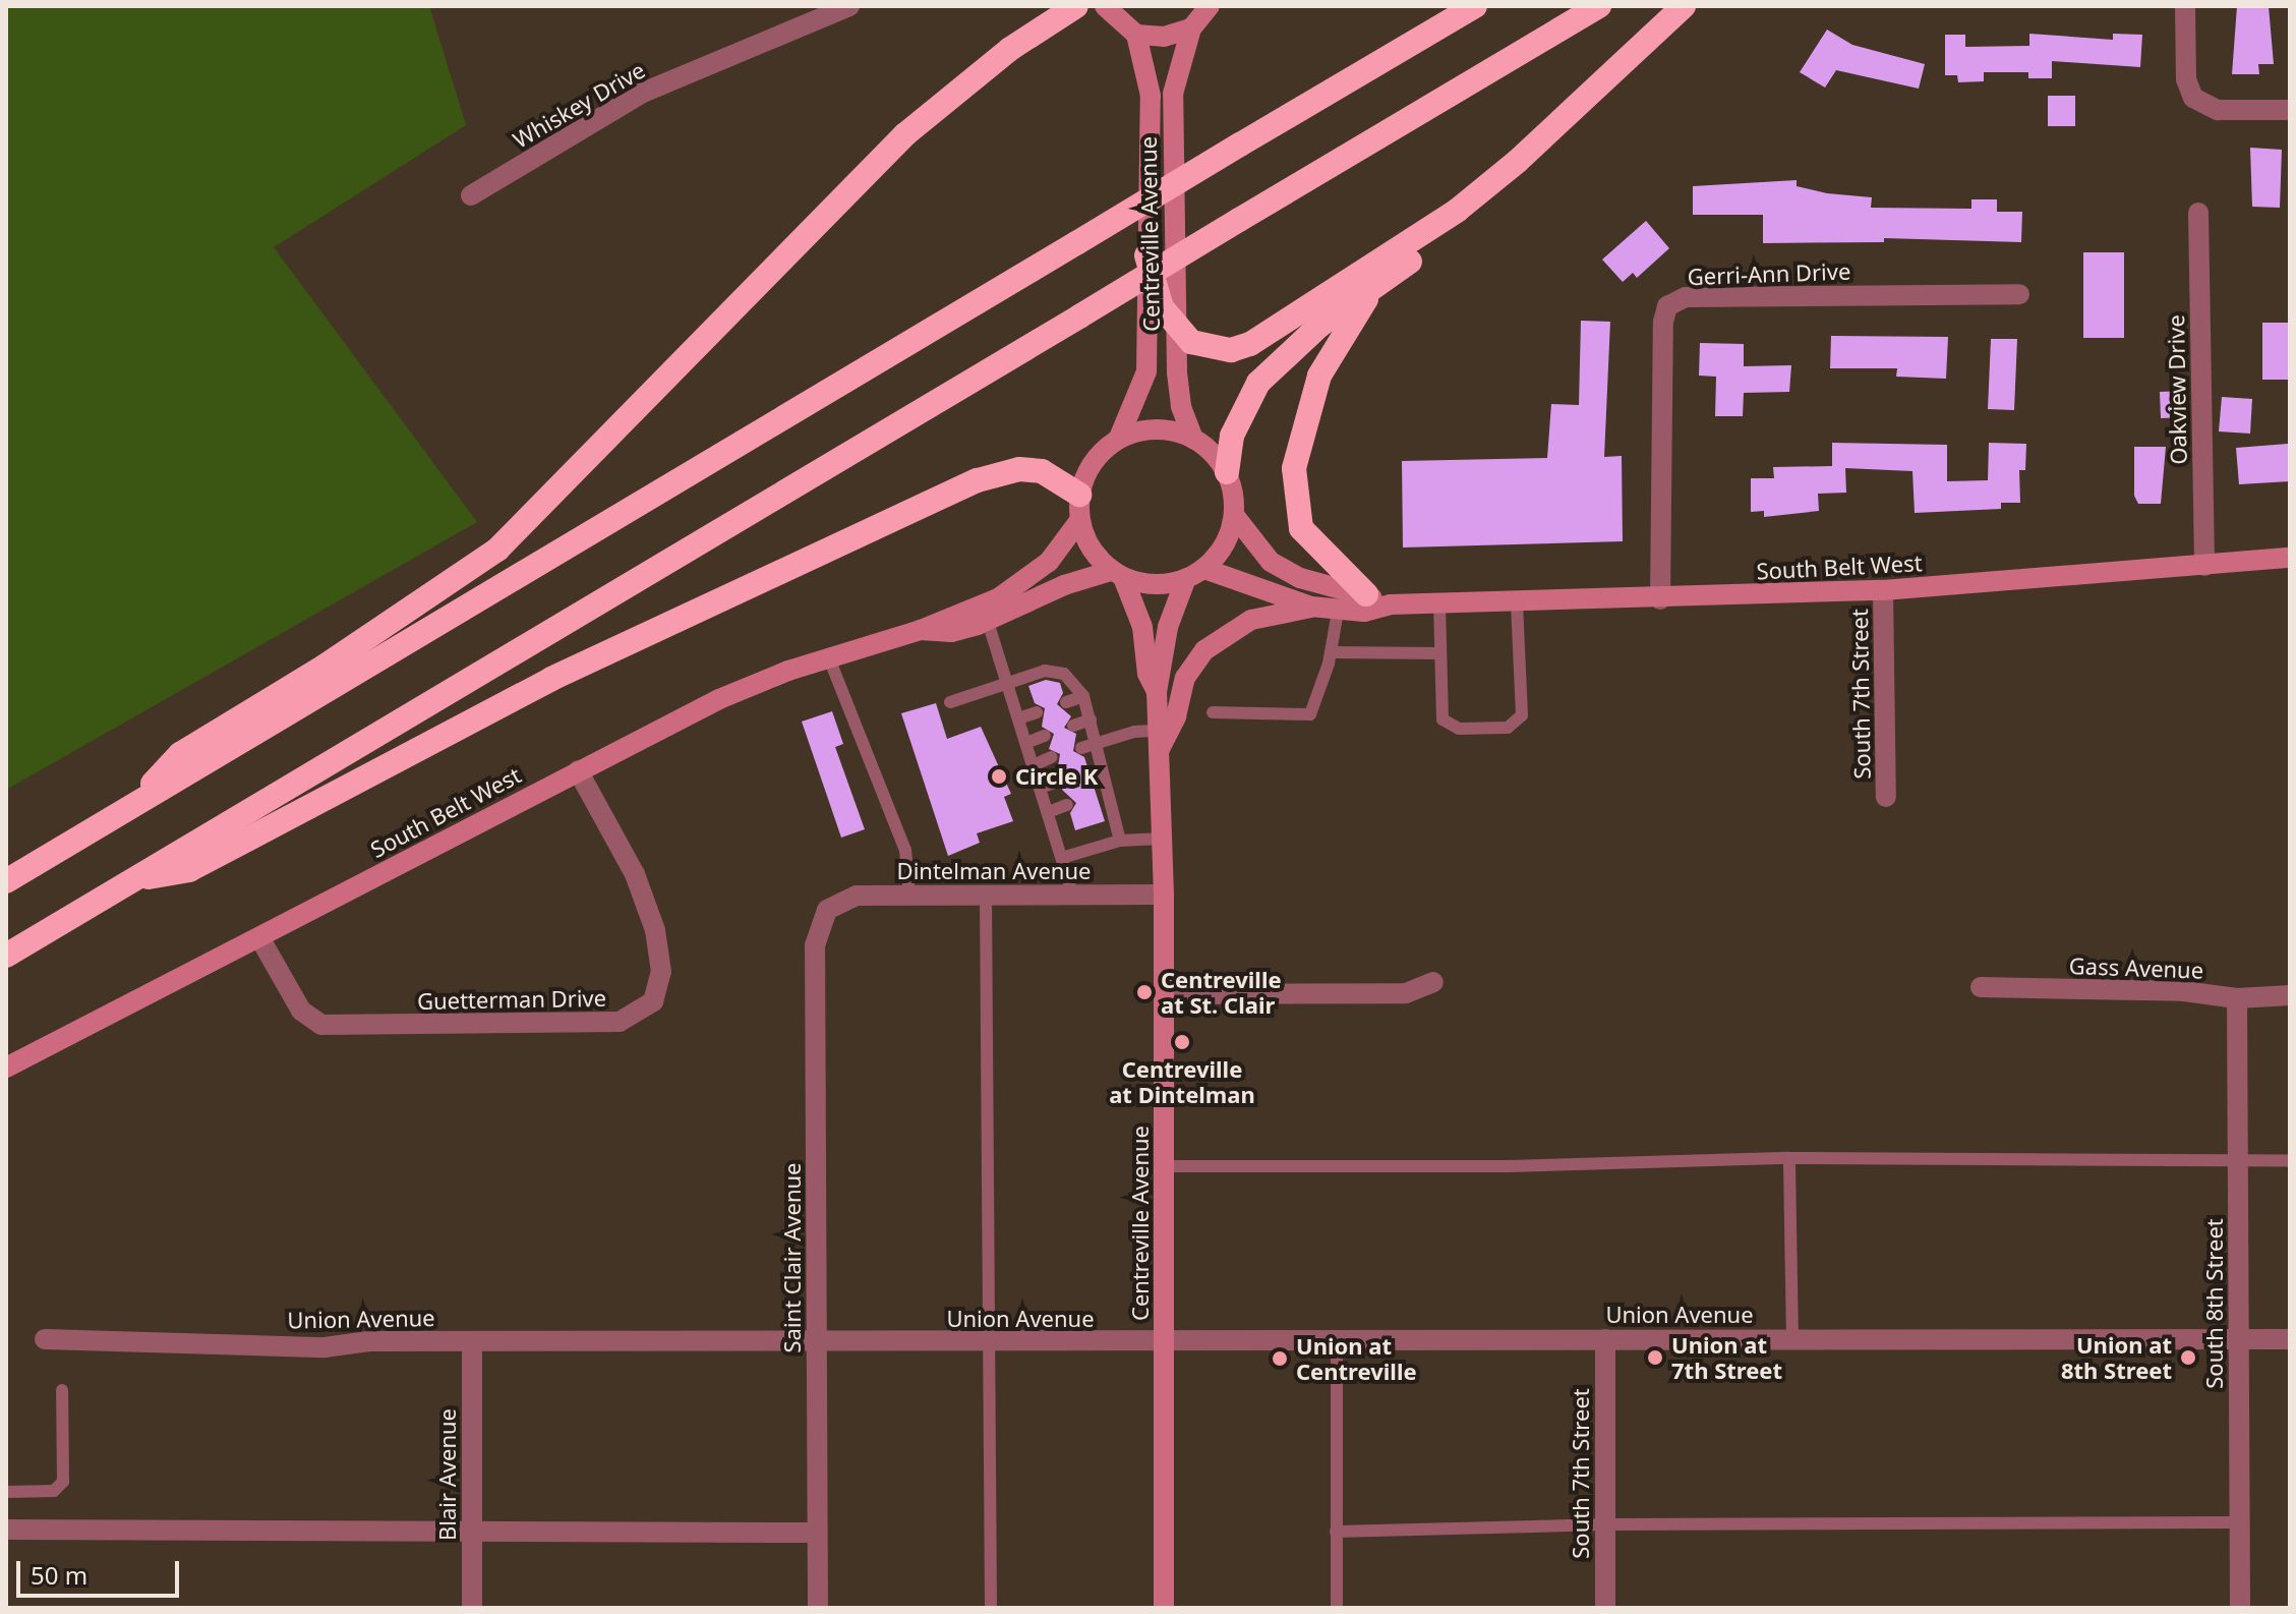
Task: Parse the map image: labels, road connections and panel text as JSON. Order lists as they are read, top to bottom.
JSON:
{
  "streets": {
    "main road": ["Centreville Avenue", "South Belt West"],
    "street": [
      "Whiskey Drive",
      "Gerri-Ann Drive",
      "Oakview Drive",
      "South 7th Street",
      "Dintelman Avenue",
      "Gass Avenue",
      "Guetterman Drive",
      "Saint Clair Avenue",
      "South 8th Street",
      "Union Avenue",
      "Blair Avenue"
    ]
  },
  "crossings": [
    ["Centreville Avenue", "South Belt West"],
    ["Centreville Avenue", "Dintelman Avenue"],
    ["Centreville Avenue", "Union Avenue"],
    ["Gerri-Ann Drive", "South Belt West"],
    ["Oakview Drive", "South Belt West"],
    ["South Belt West", "South 7th Street"],
    ["South Belt West", "Guetterman Drive"],
    ["South 7th Street", "Union Avenue"],
    ["Dintelman Avenue", "Saint Clair Avenue"],
    ["Gass Avenue", "South 8th Street"],
    ["Saint Clair Avenue", "Union Avenue"],
    ["South 8th Street", "Union Avenue"],
    ["Union Avenue", "Blair Avenue"]
  ],
  "places": [
    "Circle K",
    "Centreville at St. Clair",
    "Centreville at Dintelman",
    "Union at 7th Street",
    "Union at 8th Street",
    "Union at Centreville"
  ],
  "scale_bar": "50 m"
}
